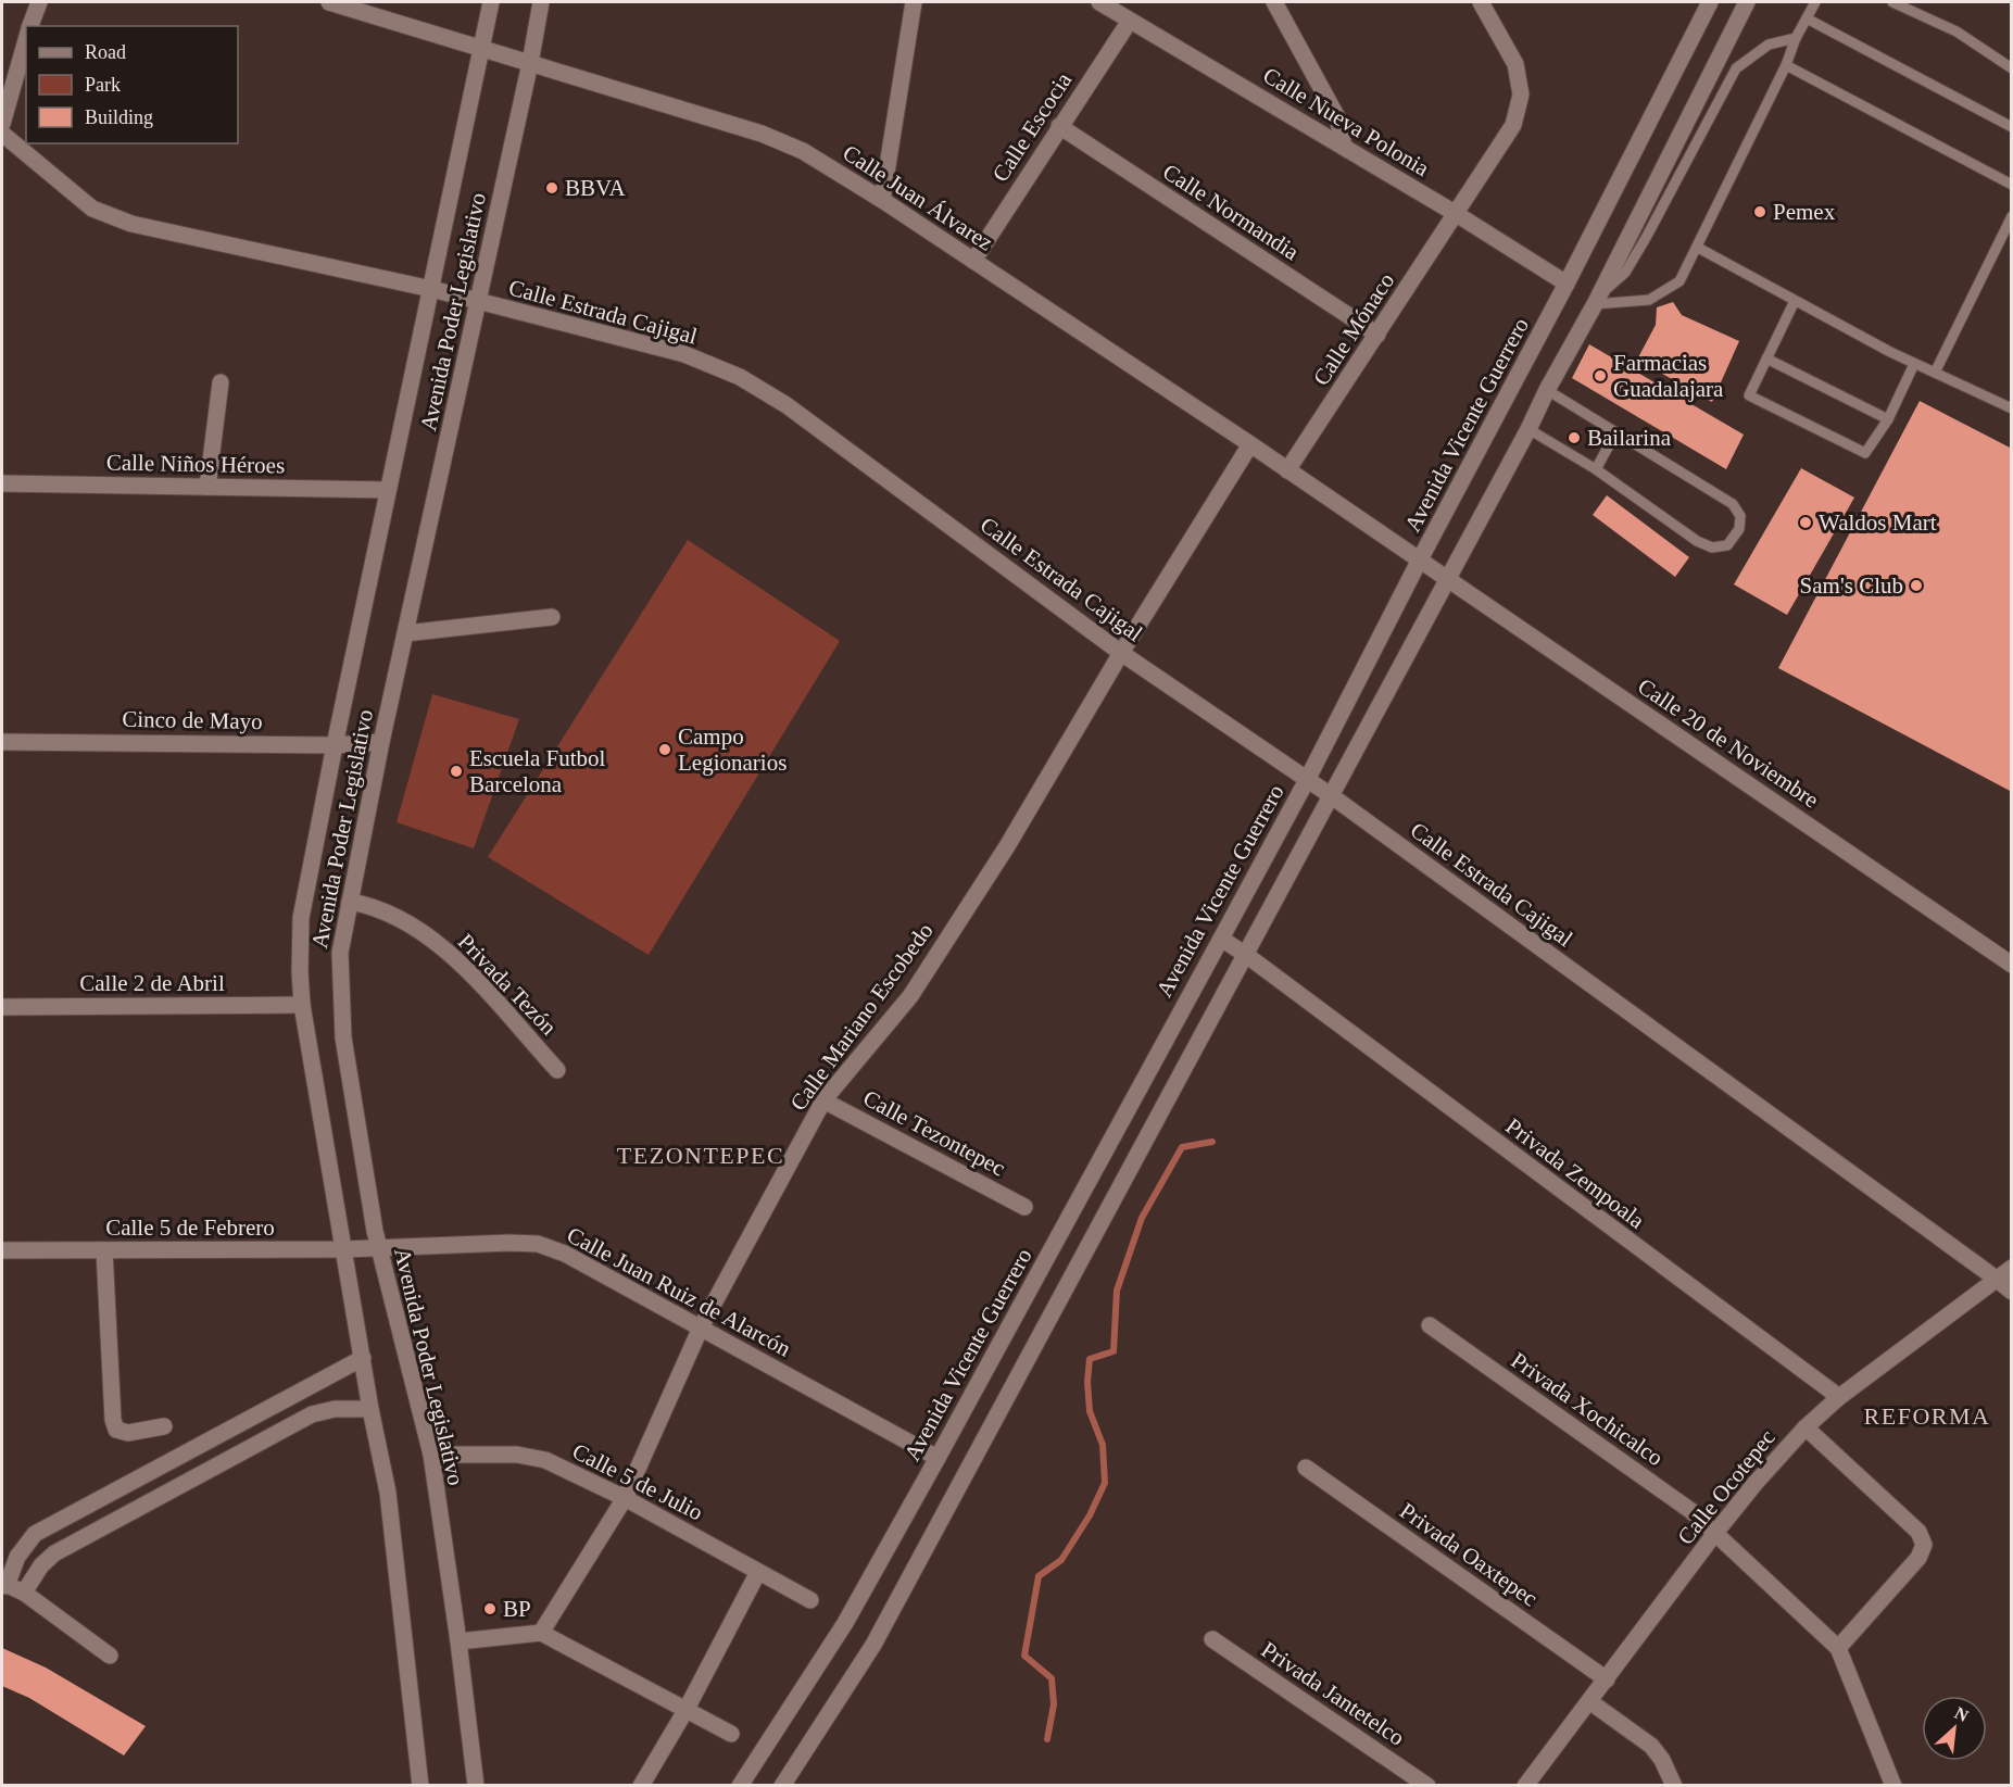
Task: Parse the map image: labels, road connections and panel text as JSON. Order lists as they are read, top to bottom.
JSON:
{
  "streets": {
    "street": [
      "Calle Nueva Polonia",
      "Calle Escocia",
      "Calle Juan Álvarez",
      "Calle Normandia",
      "Avenida Poder Legislativo",
      "Calle Estrada Cajigal",
      "Calle Mónaco",
      "Avenida Vicente Guerrero",
      "Calle Niños Héroes",
      "Cinco de Mayo",
      "Calle 20 de Noviembre",
      "Calle 2 de Abril",
      "Privada Tezón",
      "Calle Mariano Escobedo",
      "Calle Tezontepec",
      "Privada Zempoala",
      "Calle 5 de Febrero",
      "Calle Juan Ruiz de Alarcón",
      "Privada Xochicalco",
      "Calle 5 de Julio",
      "Calle Ocotepec",
      "Privada Oaxtepec",
      "Privada Jantetelco"
    ]
  },
  "crossings": [
    ["Calle Nueva Polonia", "Calle Escocia"],
    ["Calle Nueva Polonia", "Calle Mónaco"],
    ["Calle Nueva Polonia", "Avenida Vicente Guerrero"],
    ["Calle Escocia", "Calle Juan Álvarez"],
    ["Calle Escocia", "Calle Normandia"],
    ["Calle Juan Álvarez", "Avenida Poder Legislativo"],
    ["Calle Juan Álvarez", "Calle Mónaco"],
    ["Calle Juan Álvarez", "Avenida Vicente Guerrero"],
    ["Calle Juan Álvarez", "Calle 20 de Noviembre"],
    ["Calle Juan Álvarez", "Calle Mariano Escobedo"],
    ["Calle Normandia", "Calle Mónaco"],
    ["Avenida Poder Legislativo", "Calle Estrada Cajigal"],
    ["Avenida Poder Legislativo", "Calle Niños Héroes"],
    ["Avenida Poder Legislativo", "Cinco de Mayo"],
    ["Avenida Poder Legislativo", "Calle 2 de Abril"],
    ["Avenida Poder Legislativo", "Privada Tezón"],
    ["Avenida Poder Legislativo", "Calle 5 de Febrero"],
    ["Avenida Poder Legislativo", "Calle Juan Ruiz de Alarcón"],
    ["Avenida Poder Legislativo", "Calle 5 de Julio"],
    ["Calle Estrada Cajigal", "Avenida Vicente Guerrero"],
    ["Calle Estrada Cajigal", "Calle Mariano Escobedo"],
    ["Calle Estrada Cajigal", "Calle Ocotepec"],
    ["Avenida Vicente Guerrero", "Calle 20 de Noviembre"],
    ["Avenida Vicente Guerrero", "Privada Zempoala"],
    ["Avenida Vicente Guerrero", "Calle Juan Ruiz de Alarcón"],
    ["Calle Mariano Escobedo", "Calle Tezontepec"],
    ["Calle Mariano Escobedo", "Calle Juan Ruiz de Alarcón"],
    ["Calle Mariano Escobedo", "Calle 5 de Julio"],
    ["Privada Zempoala", "Calle Ocotepec"],
    ["Calle 5 de Febrero", "Calle Juan Ruiz de Alarcón"],
    ["Privada Xochicalco", "Calle Ocotepec"],
    ["Calle Ocotepec", "Privada Oaxtepec"]
  ],
  "districts": ["TEZONTEPEC", "REFORMA"],
  "places": [
    "BBVA",
    "Pemex",
    "Farmacias Guadalajara",
    "Bailarina",
    "Waldos Mart",
    "Sam's Club",
    "Campo Legionarios",
    "Escuela Futbol Barcelona",
    "BP"
  ],
  "legend": ["Road", "Park", "Building"],
  "north": "top right"
}
